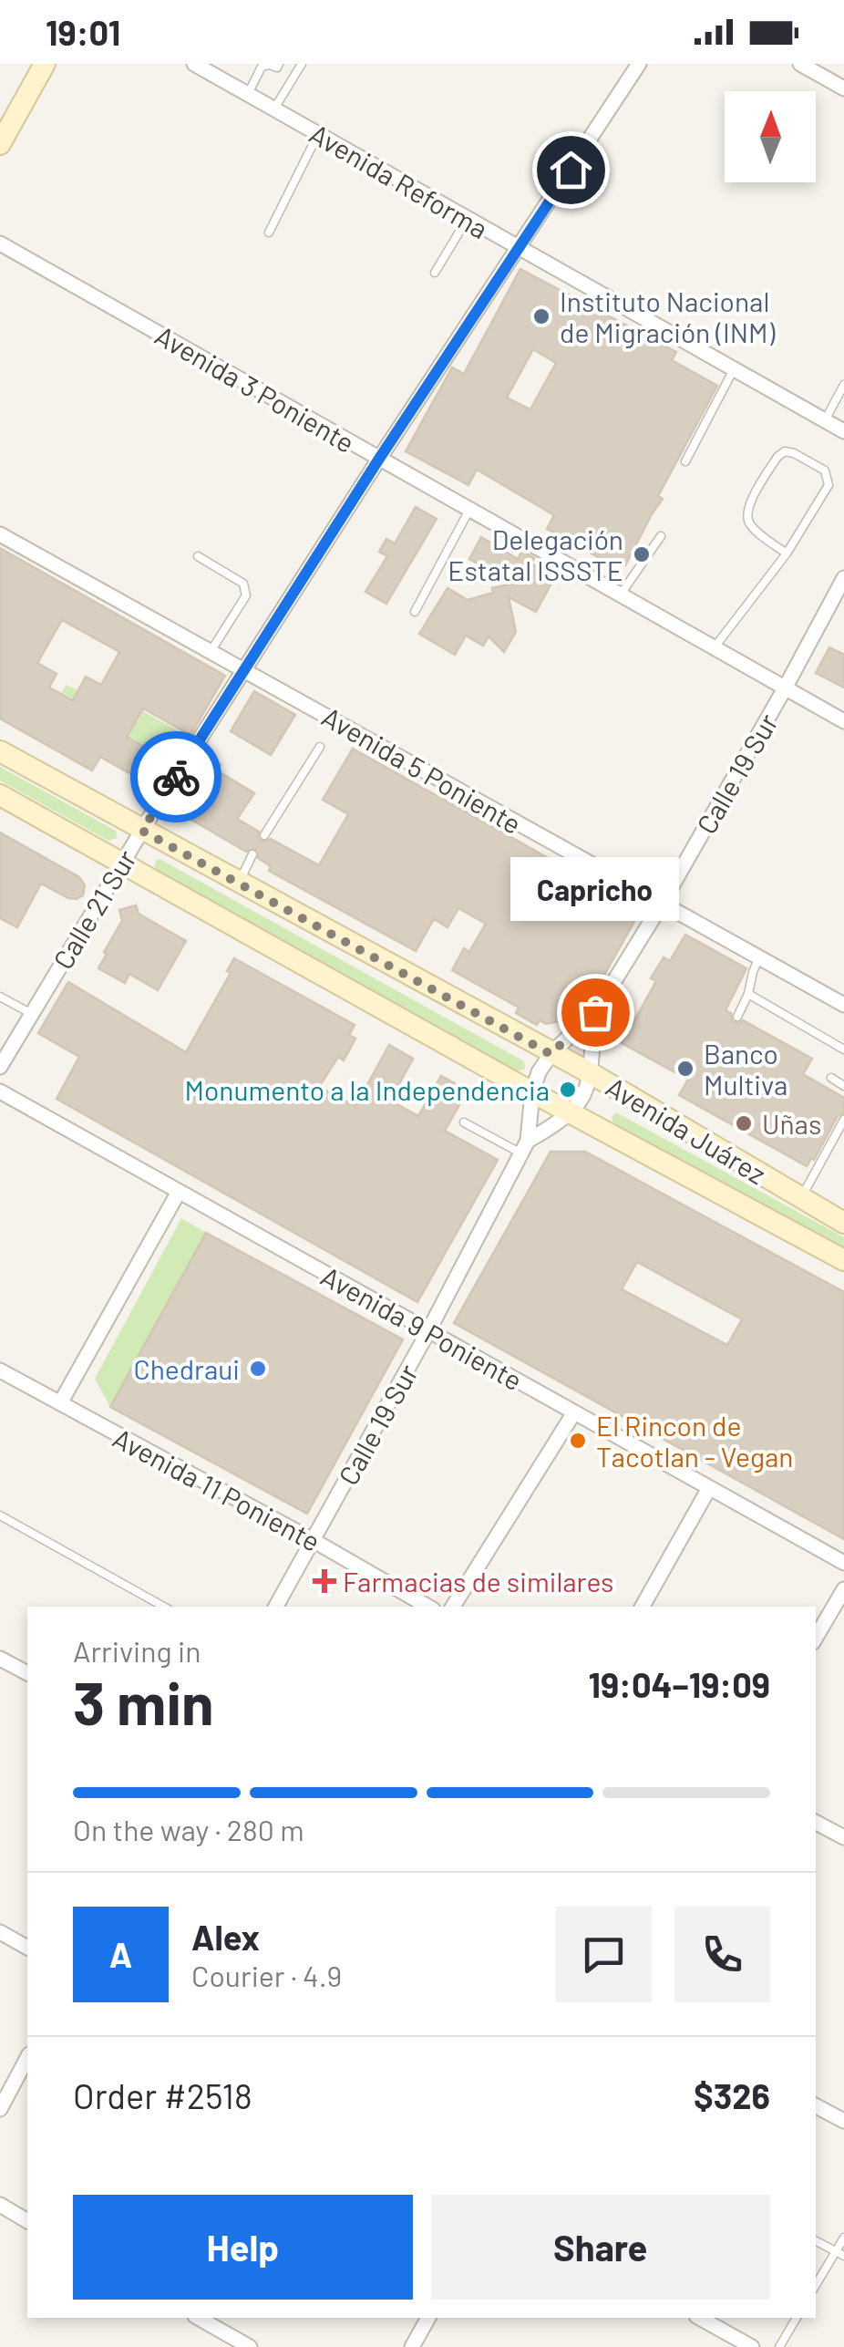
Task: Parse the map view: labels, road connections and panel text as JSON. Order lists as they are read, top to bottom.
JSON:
{
  "streets": {
    "main road": ["Avenida Juárez"],
    "street": [
      "Avenida Reforma",
      "Avenida 3 Poniente",
      "Avenida 5 Poniente",
      "Calle 19 Sur",
      "Calle 21 Sur",
      "Avenida 9 Poniente",
      "Avenida 11 Poniente"
    ]
  },
  "crossings": [
    ["Avenida Reforma", "Calle 21 Sur"],
    ["Avenida 3 Poniente", "Calle 19 Sur"],
    ["Avenida 3 Poniente", "Calle 21 Sur"],
    ["Avenida 5 Poniente", "Calle 19 Sur"],
    ["Avenida 5 Poniente", "Calle 21 Sur"],
    ["Calle 19 Sur", "Avenida Juárez"],
    ["Calle 19 Sur", "Avenida 9 Poniente"],
    ["Calle 19 Sur", "Avenida 11 Poniente"],
    ["Calle 21 Sur", "Avenida Juárez"]
  ],
  "places": {
    "other": [
      "Instituto Nacional de Migración (INM)",
      "Delegación Estatal ISSSTE",
      "Capricho",
      "Banco Multiva",
      "Monumento a la Independencia",
      "Uñas",
      "Chedraui",
      "El Rincon de Tacotlan - Vegan"
    ],
    "health": ["Farmacias de similares"]
  },
  "north": "top",
  "page": {
    "status": "19:01",
    "bubble": "Capricho",
    "heading": ["3 min", "Arriving in", "19:04–19:09"],
    "panel": [
      "Alex",
      "Courier · 4.9",
      "Order #2518",
      "$326"
    ],
    "bar": "On the way · 280 m",
    "round": "A",
    "buttons": ["Help", "Share"]
  }
}
